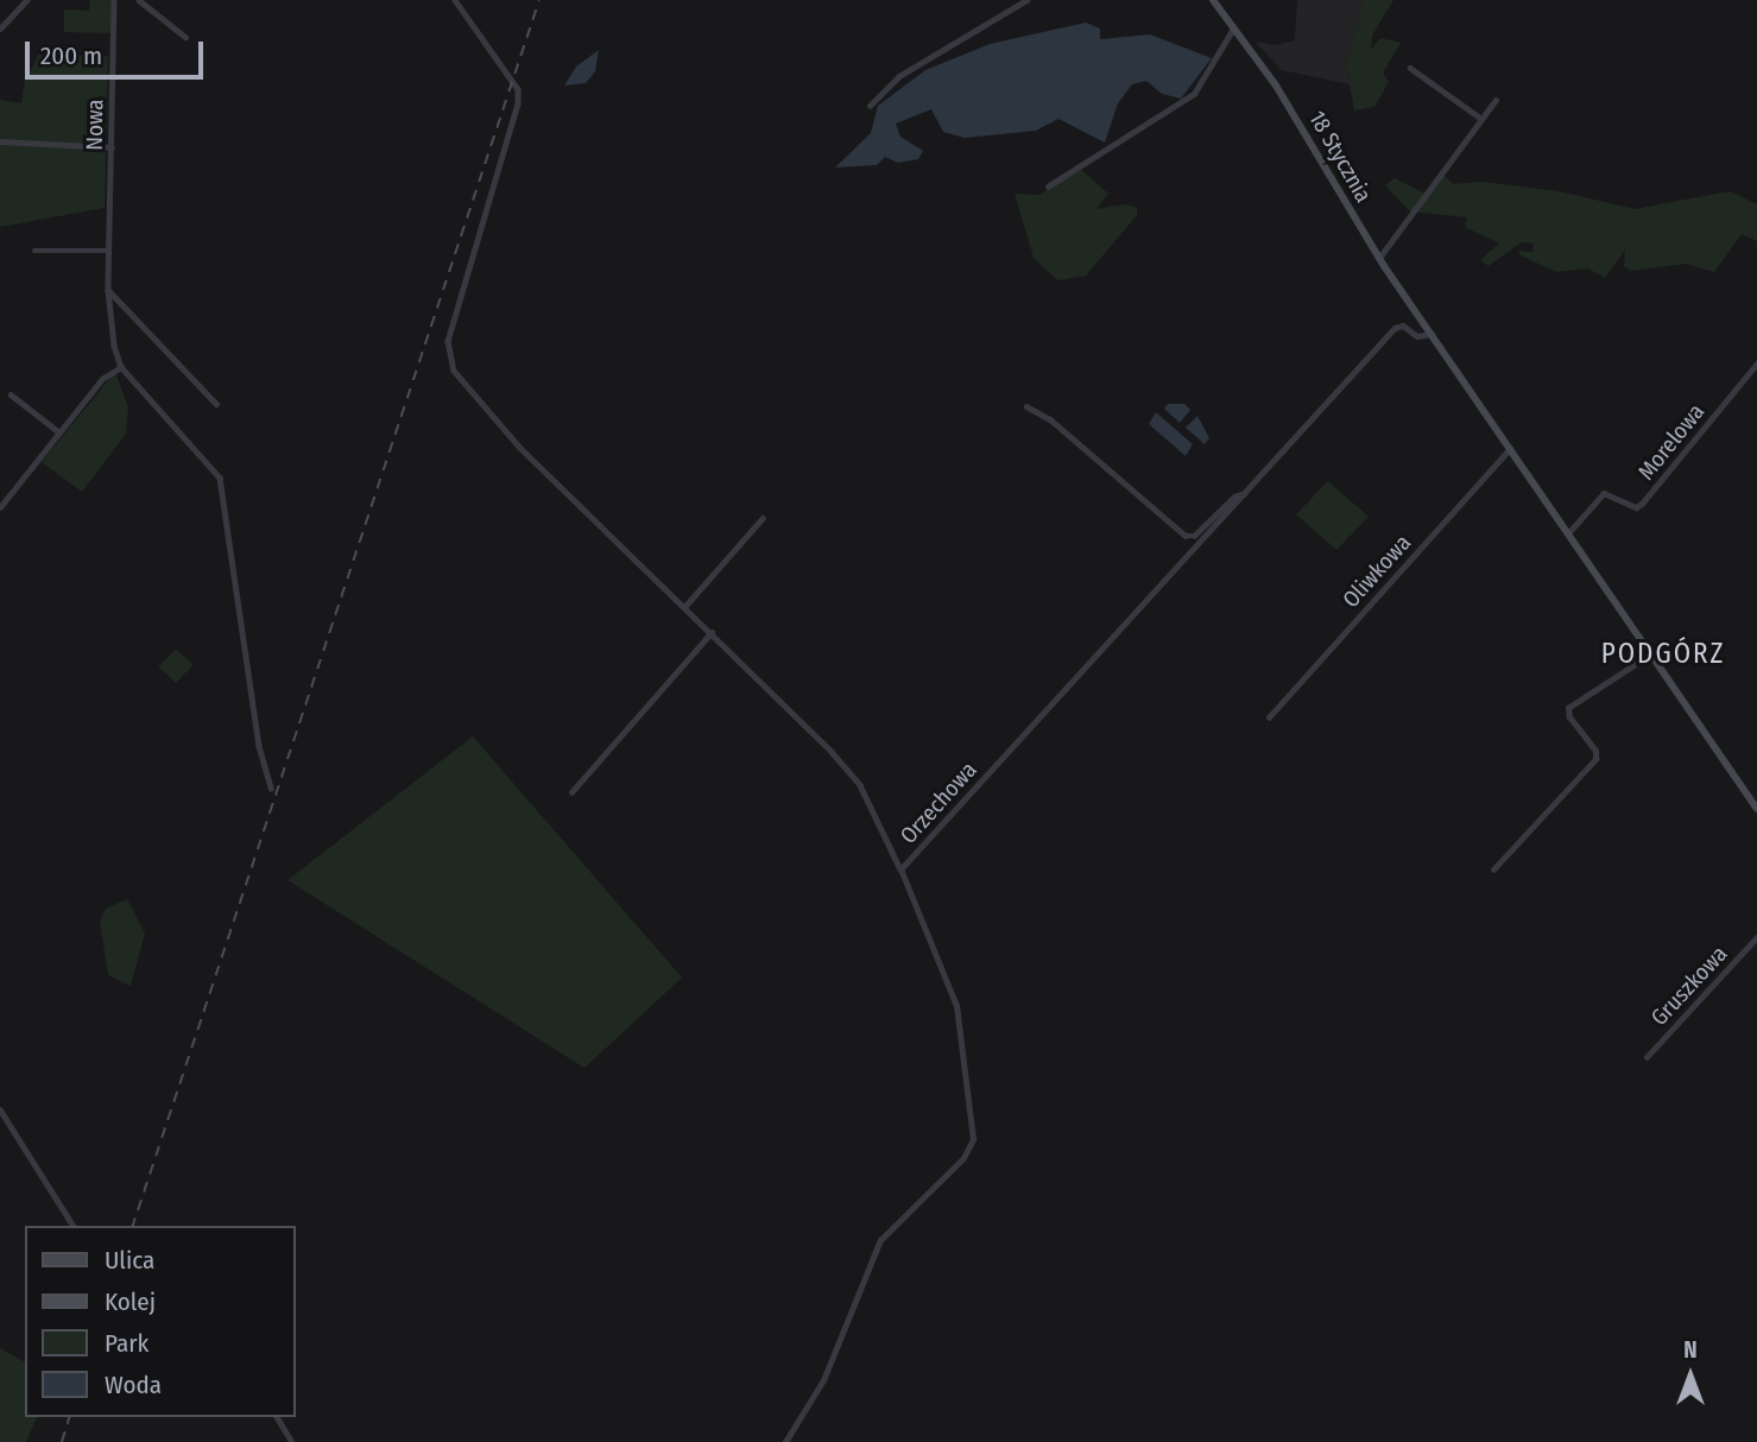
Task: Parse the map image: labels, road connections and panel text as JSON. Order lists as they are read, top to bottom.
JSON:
{
  "streets": {
    "street": [
      "Nowa",
      "18 Stycznia",
      "Morelowa",
      "Oliwkowa",
      "Orzechowa",
      "Gruszkowa"
    ]
  },
  "crossings": [
    ["18 Stycznia", "Morelowa"],
    ["18 Stycznia", "Oliwkowa"],
    ["18 Stycznia", "Orzechowa"]
  ],
  "districts": ["PODGÓRZ"],
  "legend": [
    "Ulica",
    "Kolej",
    "Park",
    "Woda"
  ],
  "scale_bar": "200 m",
  "north": "top"
}
